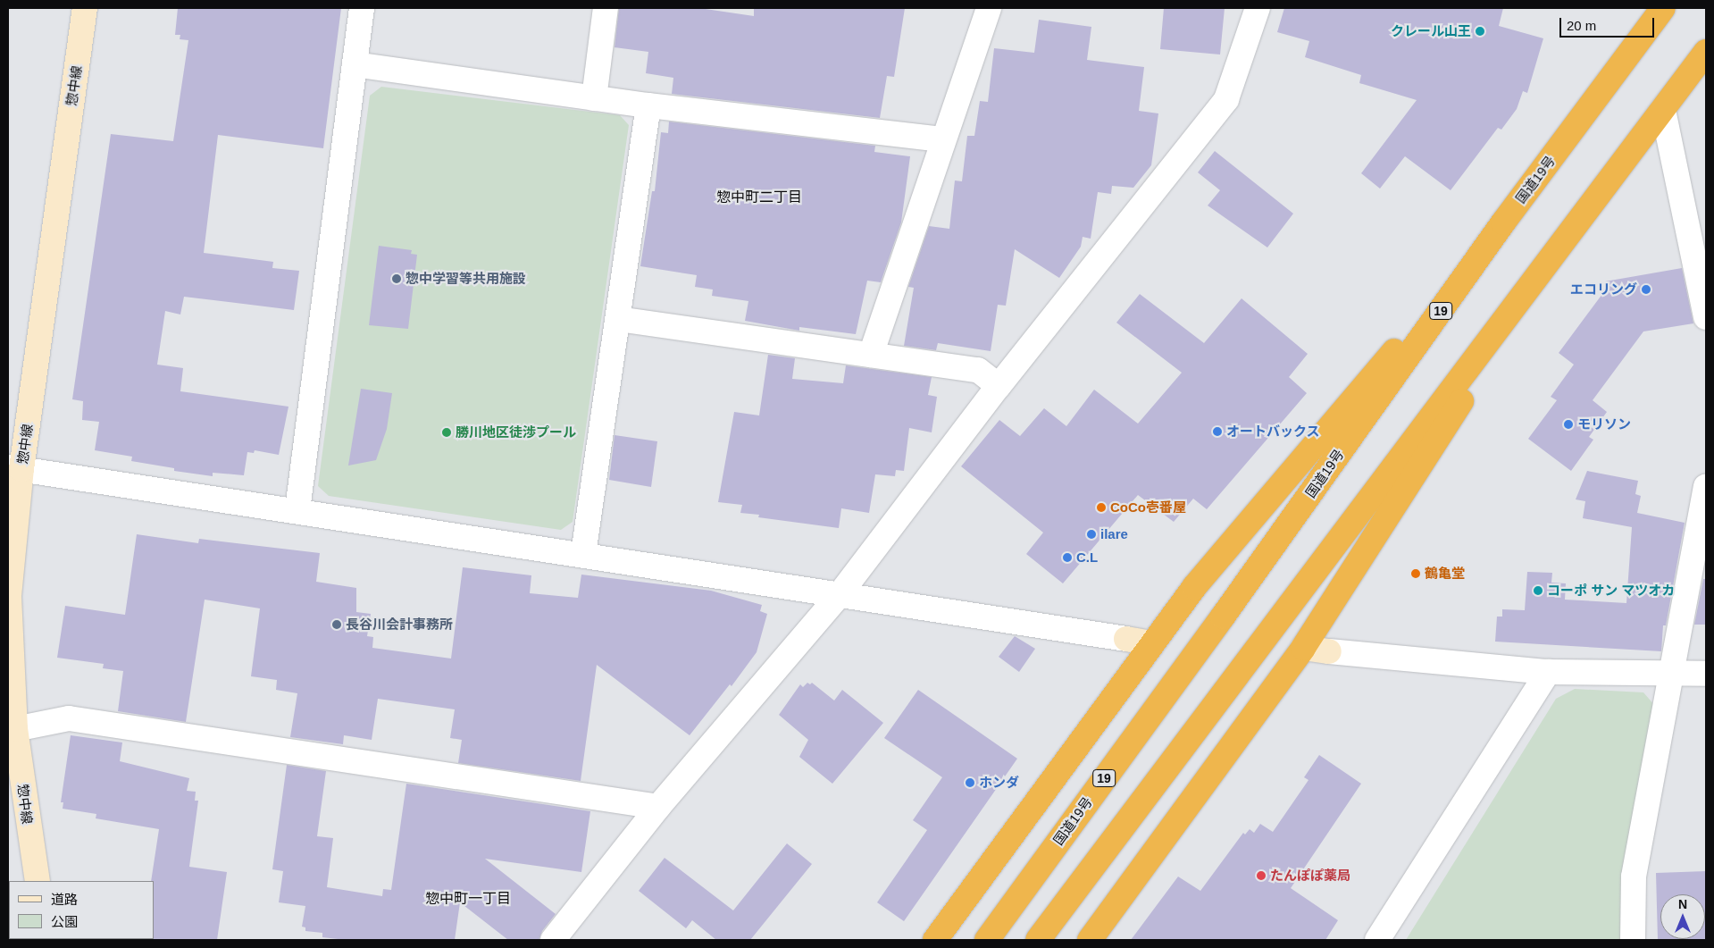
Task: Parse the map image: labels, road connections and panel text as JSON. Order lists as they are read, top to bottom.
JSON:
{
  "streets": {
    "highway": ["国道19号", "19"],
    "street": ["惣中線"]
  },
  "districts": ["惣中町二丁目", "惣中町一丁目"],
  "places": [
    "クレール山王",
    "惣中学習等共用施設",
    "エコリング",
    "モリソン",
    "オートバックス",
    "勝川地区徒渉プール",
    "CoCo壱番屋",
    "ilare",
    "C.L",
    "鶴亀堂",
    "コーポ サン マツオカ",
    "長谷川会計事務所",
    "ホンダ",
    "たんぽぽ薬局"
  ],
  "legend": ["道路", "公園"],
  "scale_bar": "20 m",
  "north": "top"
}
